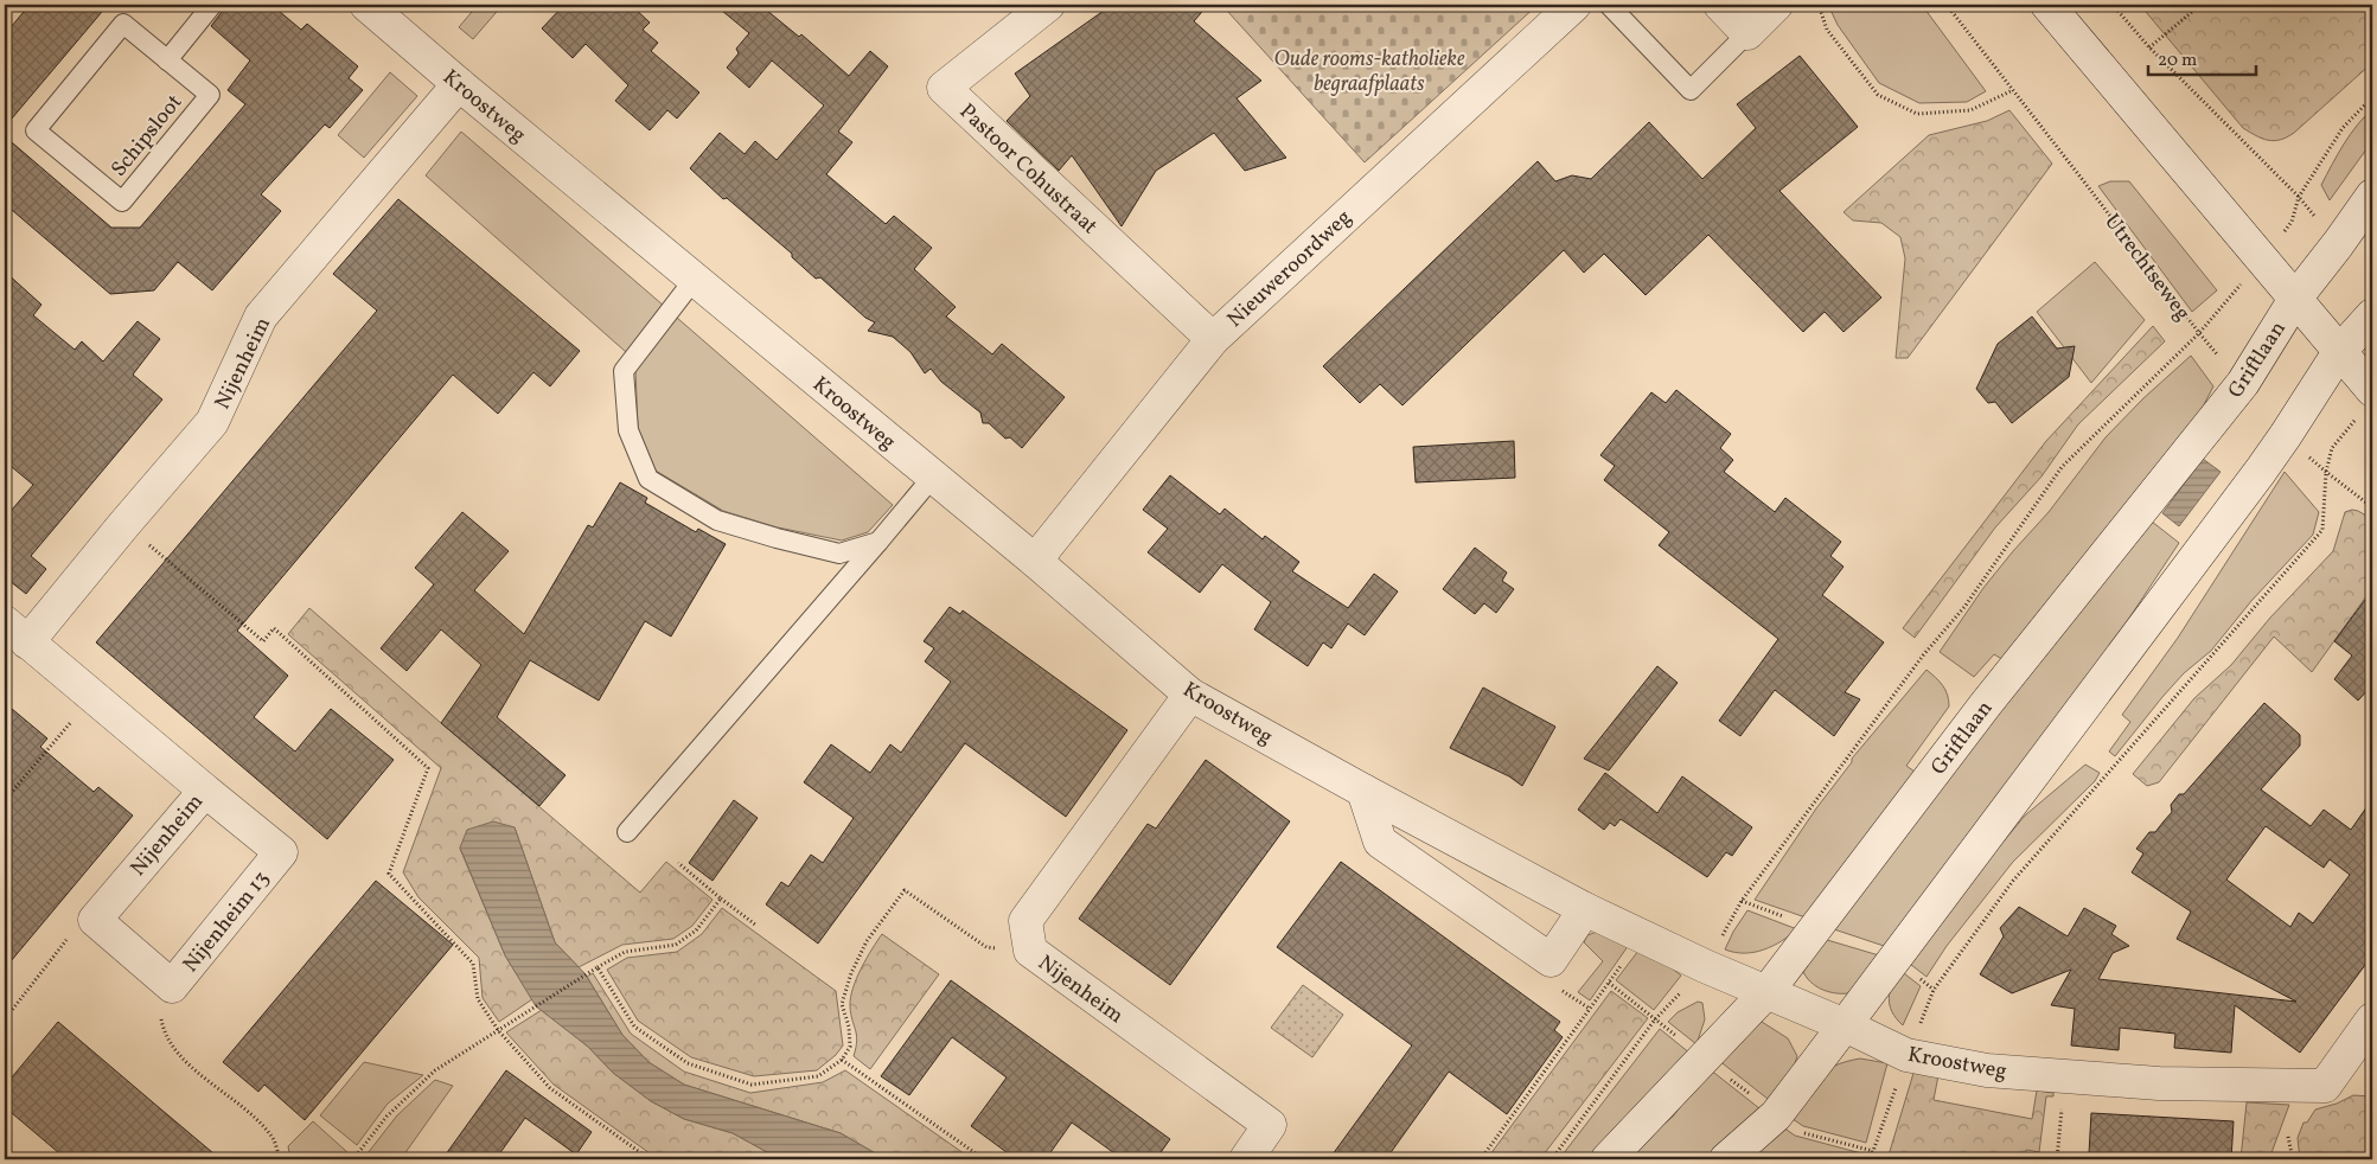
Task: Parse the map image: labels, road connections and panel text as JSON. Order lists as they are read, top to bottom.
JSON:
{
  "streets": {
    "street": [
      "Kroostweg",
      "Pastoor Cohustraat",
      "Nieuweroordweg",
      "Griftlaan",
      "Nijenheim",
      "Nijenheim 13"
    ],
    "lane": ["Schipsloot"],
    "path": ["Utrechtseweg"]
  },
  "crossings": [
    ["Kroostweg", "Nieuweroordweg"],
    ["Kroostweg", "Griftlaan"],
    ["Kroostweg", "Nijenheim"],
    ["Pastoor Cohustraat", "Nieuweroordweg"],
    ["Utrechtseweg", "Griftlaan"],
    ["Nijenheim", "Nijenheim 13"]
  ],
  "parks": ["Oude rooms-katholieke begraafplaats"],
  "scale_bar": "20 m"
}
